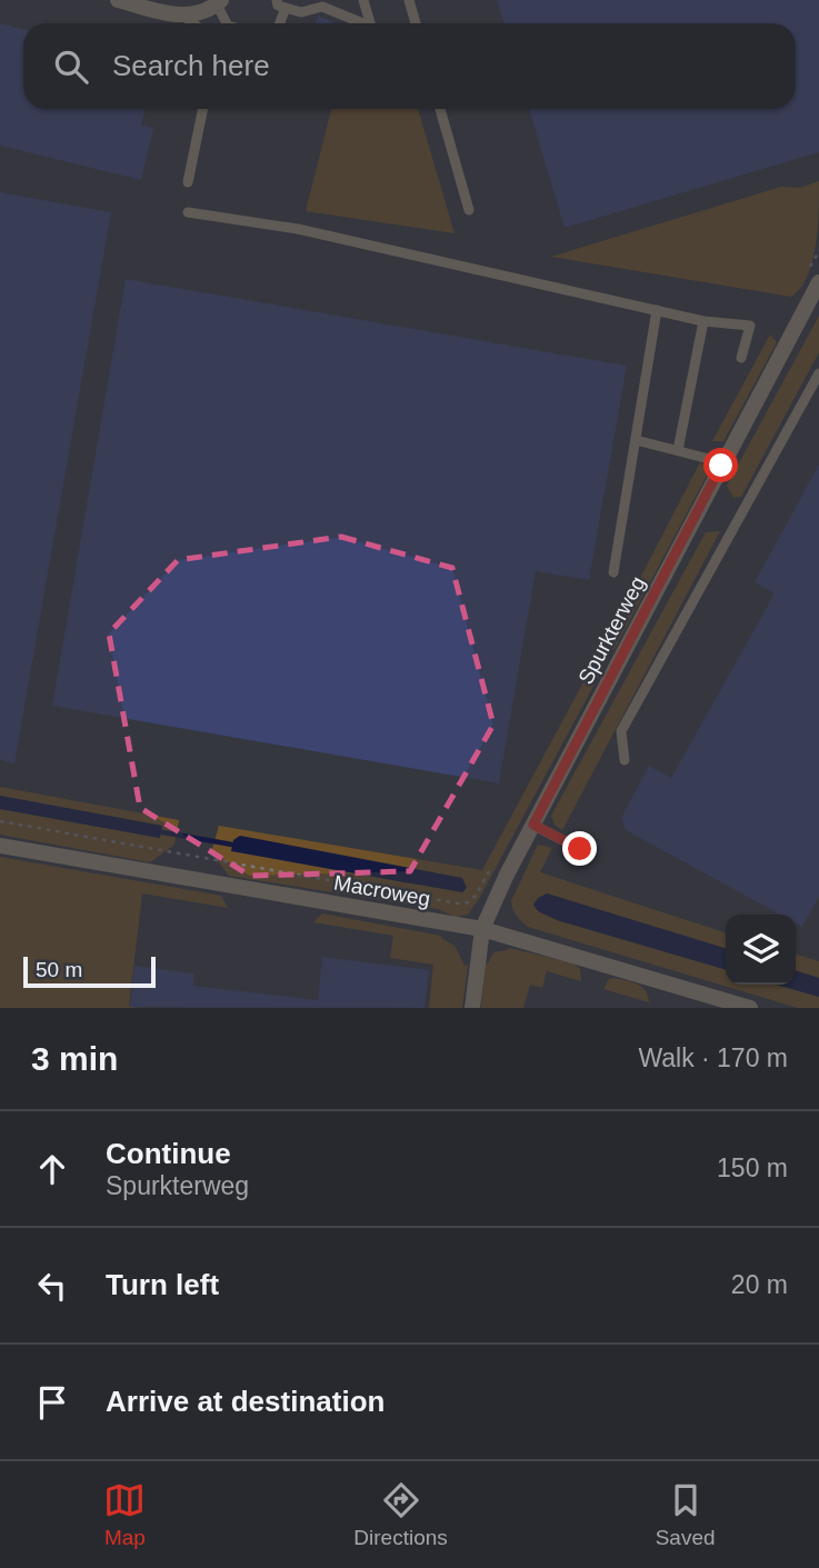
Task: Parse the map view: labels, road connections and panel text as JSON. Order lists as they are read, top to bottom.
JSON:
{
  "streets": {
    "street": ["Spurkterweg", "Macroweg"]
  },
  "crossings": [
    ["Spurkterweg", "Macroweg"]
  ],
  "scale_bar": "50 m",
  "page": {
    "search": "Search here",
    "scale": "50 m",
    "heading": ["3 min", "Walk · 170 m"],
    "list": [
      ["Continue", "Spurkterweg", "150 m"],
      ["Turn left", "20 m"],
      "Arrive at destination"
    ],
    "nav": ["Map", "Directions", "Saved"]
  }
}
